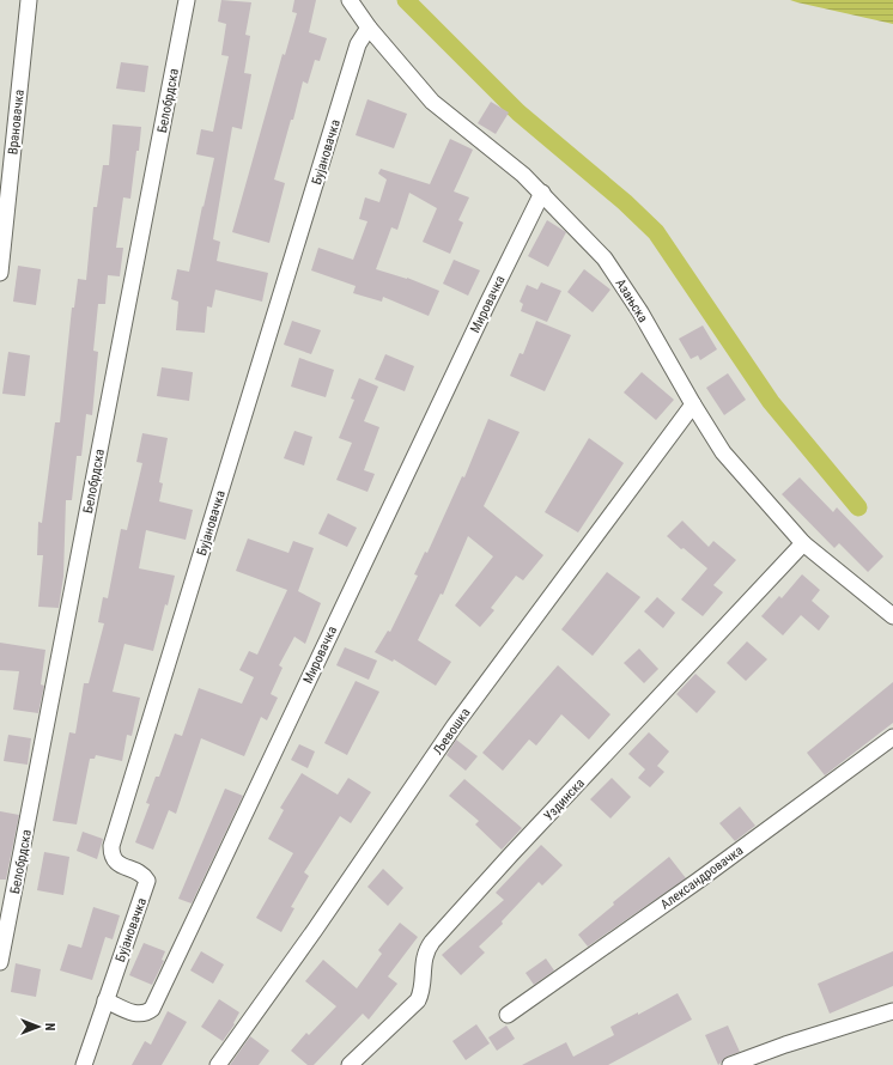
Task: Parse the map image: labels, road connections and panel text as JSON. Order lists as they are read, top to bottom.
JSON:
{
  "streets": {
    "street": [
      "Белобрдска",
      "Врановачка",
      "Бујановачка",
      "Азањска",
      "Мировачка",
      "Љевошка",
      "Уздинска",
      "Александровачка"
    ]
  },
  "crossings": [
    ["Бујановачка", "Азањска"],
    ["Бујановачка", "Мировачка"],
    ["Азањска", "Мировачка"],
    ["Азањска", "Љевошка"],
    ["Азањска", "Уздинска"]
  ],
  "north": "right"
}
